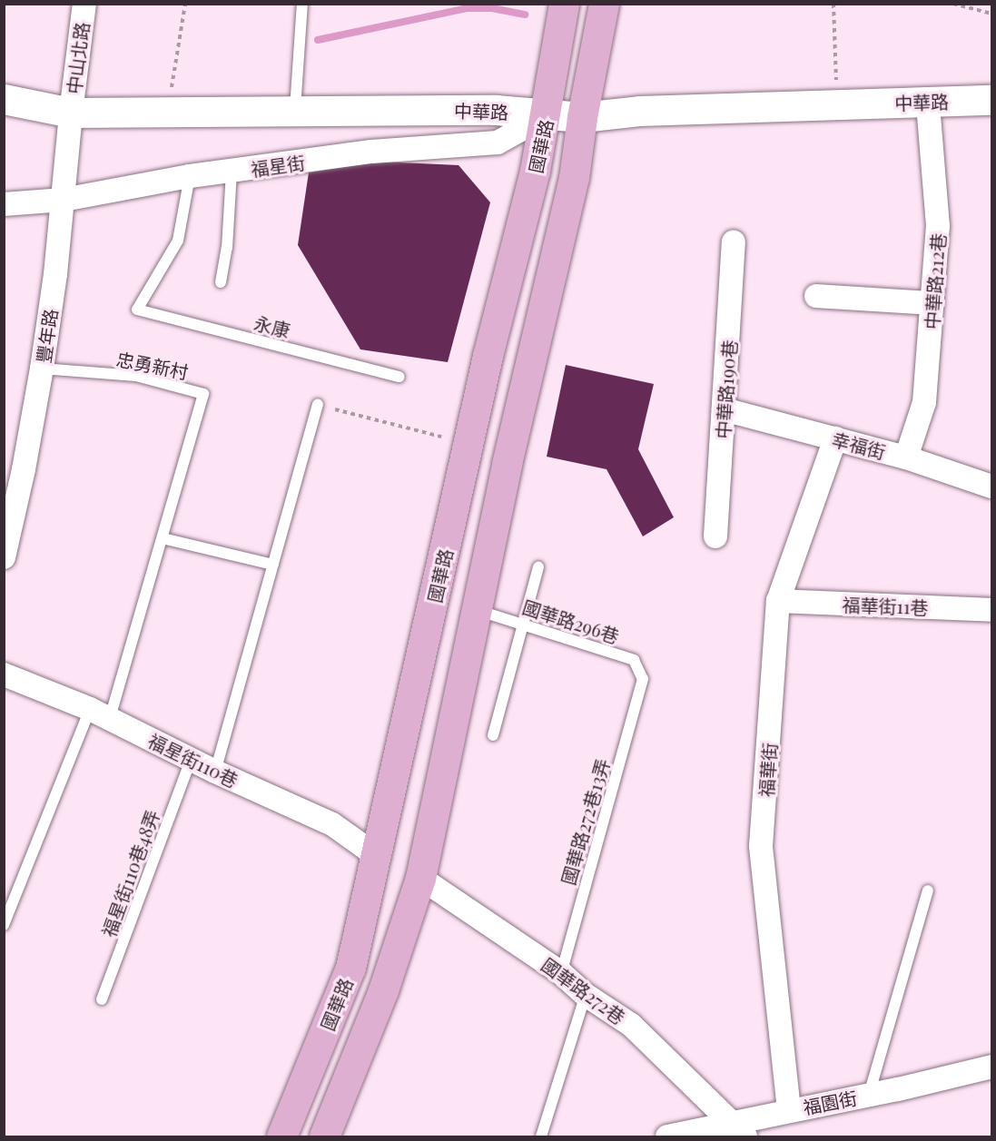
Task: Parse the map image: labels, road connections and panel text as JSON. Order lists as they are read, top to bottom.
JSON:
{
  "streets": {
    "main road": ["國華路"],
    "street": [
      "中山北路",
      "中華路",
      "福星街",
      "中華路212巷",
      "豐年路",
      "中華路190巷",
      "幸福街",
      "福華街11巷",
      "福星街110巷",
      "福華街",
      "國華路272巷",
      "福園街"
    ],
    "lane": [
      "永康",
      "忠勇新村",
      "國華路296巷",
      "國華路272巷13弄",
      "福星街110巷48弄"
    ]
  },
  "crossings": [
    ["中山北路", "中華路"],
    ["中山北路", "豐年路"],
    ["中華路", "國華路"],
    ["中華路", "福星街"],
    ["中華路", "中華路212巷"],
    ["中華路", "豐年路"],
    ["國華路", "福星街"],
    ["國華路", "國華路296巷"],
    ["國華路", "福星街110巷"],
    ["國華路", "國華路272巷"],
    ["福星街", "永康"],
    ["福星街", "豐年路"],
    ["中華路212巷", "幸福街"],
    ["豐年路", "忠勇新村"],
    ["忠勇新村", "福星街110巷"],
    ["中華路190巷", "幸福街"],
    ["幸福街", "福華街"],
    ["福華街11巷", "福華街"],
    ["國華路296巷", "國華路272巷13弄"],
    ["福星街110巷", "福星街110巷48弄"],
    ["福華街", "福園街"],
    ["國華路272巷13弄", "國華路272巷"],
    ["國華路272巷", "福園街"]
  ]
}
